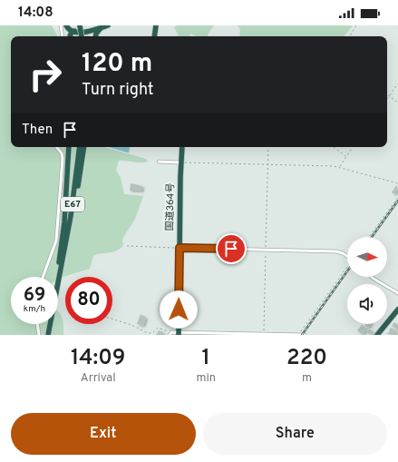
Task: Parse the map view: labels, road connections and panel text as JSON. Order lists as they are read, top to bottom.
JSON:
{
  "streets": {
    "highway": ["E67", "国道364号"]
  },
  "north": "right",
  "page": {
    "status": "14:08",
    "turn": ["120 m", "Turn right"],
    "then": "Then",
    "speed": "69 km/h",
    "limit": "80",
    "eta": [
      "14:09",
      "Arrival",
      "1",
      "min",
      "220",
      "m"
    ],
    "buttons": ["Exit", "Share"]
  }
}
